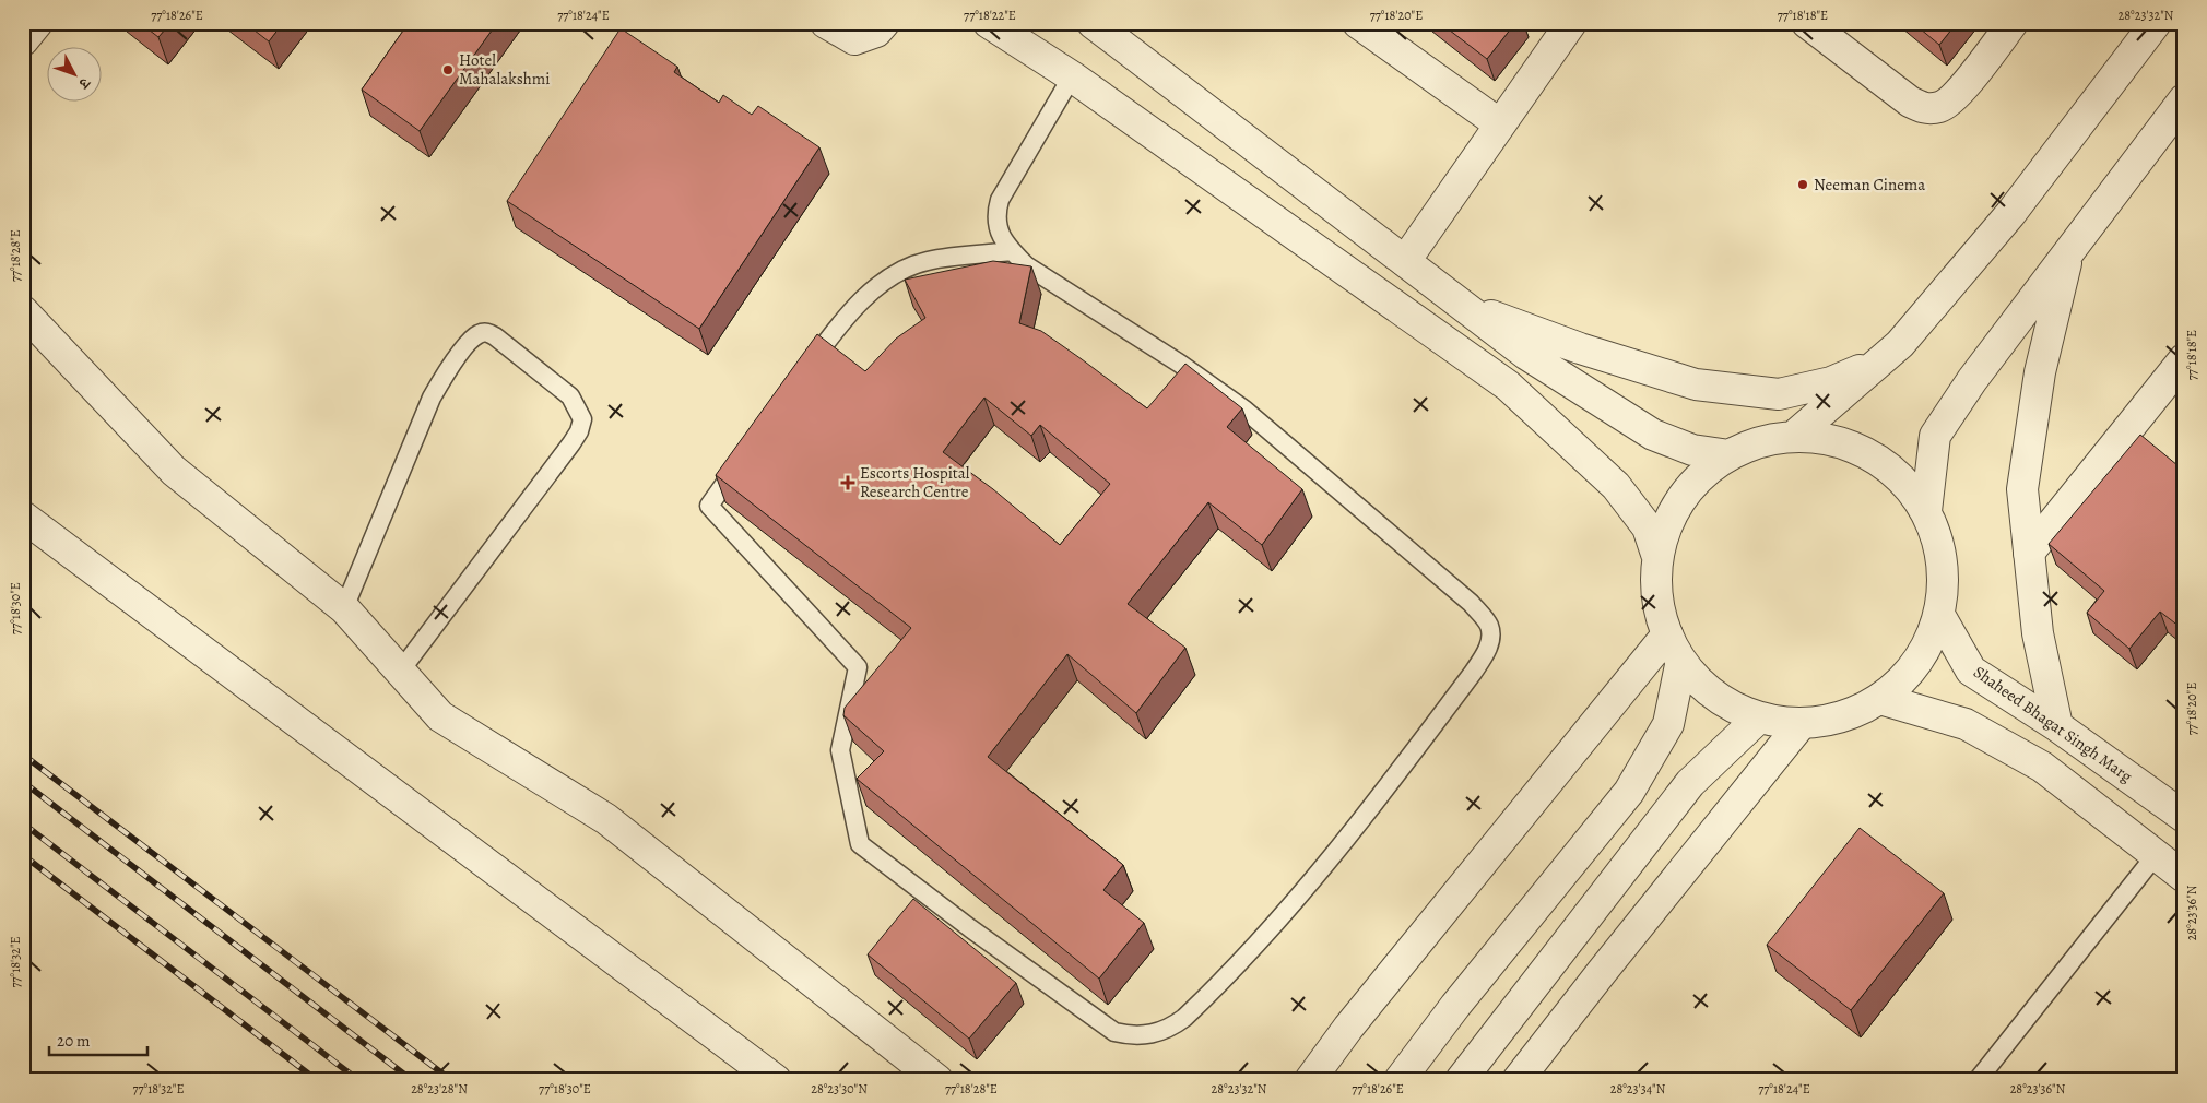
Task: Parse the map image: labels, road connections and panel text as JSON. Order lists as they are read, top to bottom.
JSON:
{
  "streets": {
    "street": ["Shaheed Bhagat Singh Marg"]
  },
  "places": {
    "other": ["Hotel Mahalakshmi", "Neeman Cinema"],
    "health": ["Escorts Hospital Research Centre"]
  },
  "scale_bar": "20 m",
  "north": "bottom right",
  "coordinates": [
    "77°18'26\"E",
    "77°18'24\"E",
    "77°18'22\"E",
    "77°18'20\"E",
    "77°18'18\"E",
    "28°23'32\"N",
    "77°18'28\"E",
    "77°18'30\"E",
    "28°23'36\"N",
    "77°18'32\"E",
    "28°23'28\"N",
    "28°23'30\"N",
    "28°23'34\"N"
  ]
}
